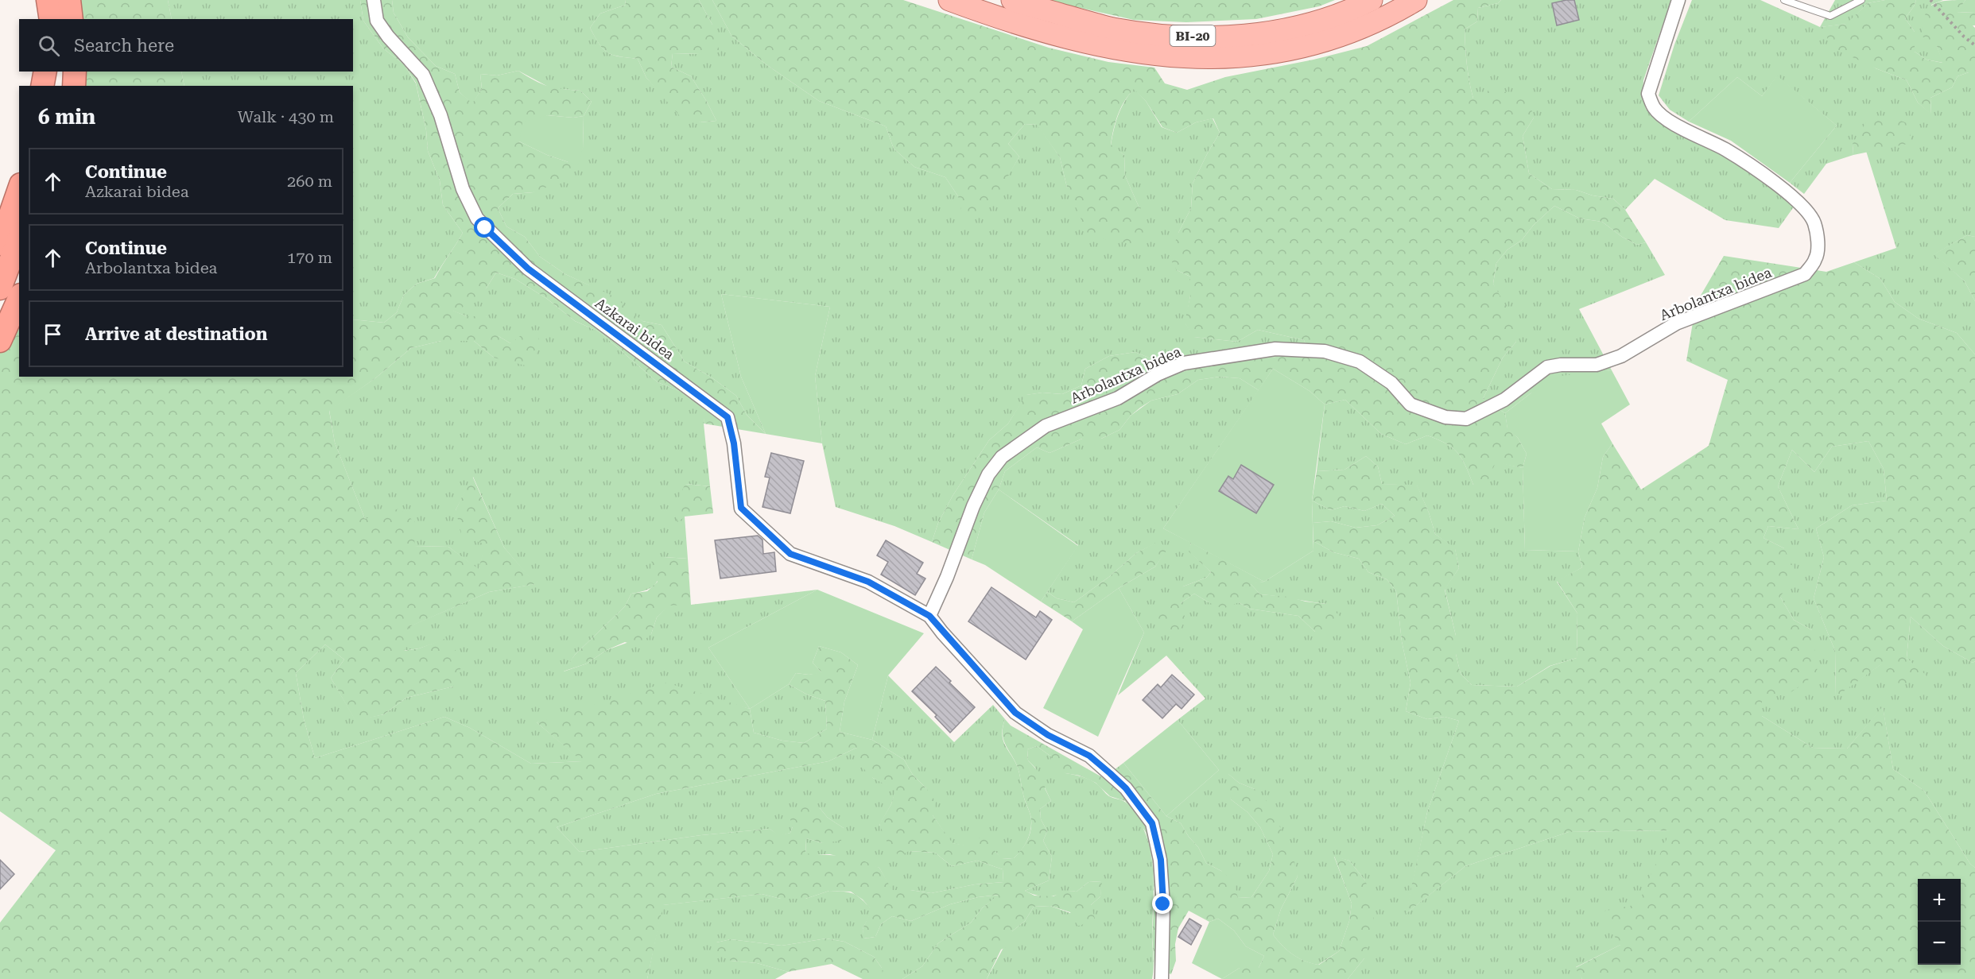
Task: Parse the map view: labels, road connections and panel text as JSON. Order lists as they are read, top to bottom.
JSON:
{
  "streets": {
    "main road": ["BI-20"],
    "street": ["Arbolantxa bidea", "Azkarai bidea"]
  },
  "crossings": [
    ["Arbolantxa bidea", "Azkarai bidea"]
  ],
  "page": {
    "search": "Search here",
    "heading": ["6 min", "Walk · 430 m"],
    "list": [
      ["Continue", "Azkarai bidea", "260 m"],
      ["Continue", "Arbolantxa bidea", "170 m"],
      "Arrive at destination"
    ],
    "map_buttons": ["+", "−"]
  }
}
